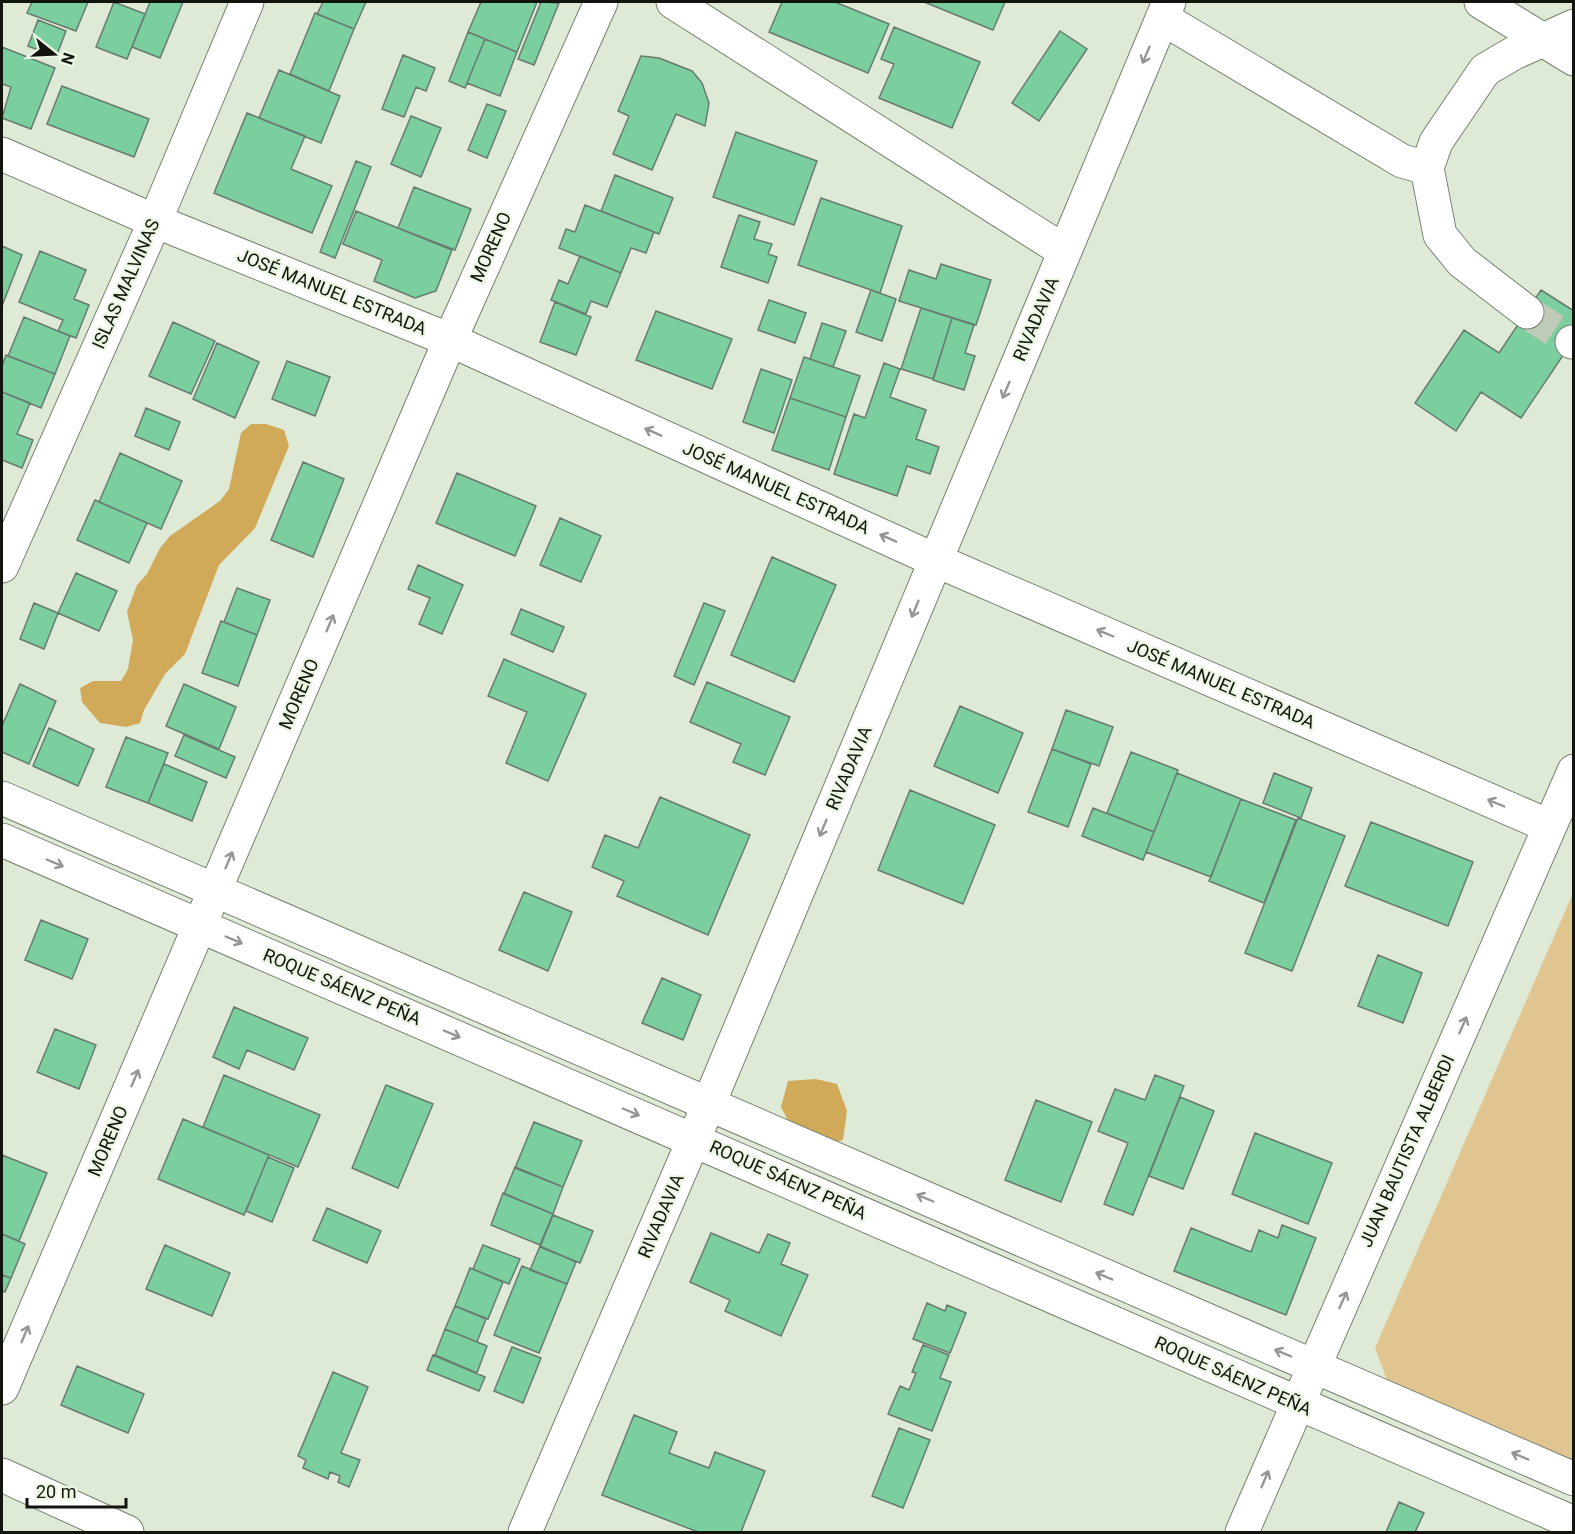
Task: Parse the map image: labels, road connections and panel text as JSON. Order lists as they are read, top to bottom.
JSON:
{
  "streets": {
    "street": [
      "MORENO",
      "ISLAS MALVINAS",
      "JOSÉ MANUEL ESTRADA",
      "RIVADAVIA",
      "ROQUE SÁENZ PEÑA",
      "JUAN BAUTISTA ALBERDI"
    ]
  },
  "crossings": [
    ["MORENO", "JOSÉ MANUEL ESTRADA"],
    ["MORENO", "ROQUE SÁENZ PEÑA"],
    ["ISLAS MALVINAS", "JOSÉ MANUEL ESTRADA"],
    ["JOSÉ MANUEL ESTRADA", "RIVADAVIA"],
    ["JOSÉ MANUEL ESTRADA", "JUAN BAUTISTA ALBERDI"],
    ["RIVADAVIA", "ROQUE SÁENZ PEÑA"],
    ["ROQUE SÁENZ PEÑA", "JUAN BAUTISTA ALBERDI"]
  ],
  "one_way": [
    "MORENO",
    "JOSÉ MANUEL ESTRADA",
    "RIVADAVIA",
    "JUAN BAUTISTA ALBERDI"
  ],
  "scale_bar": "20 m",
  "north": "right"
}
